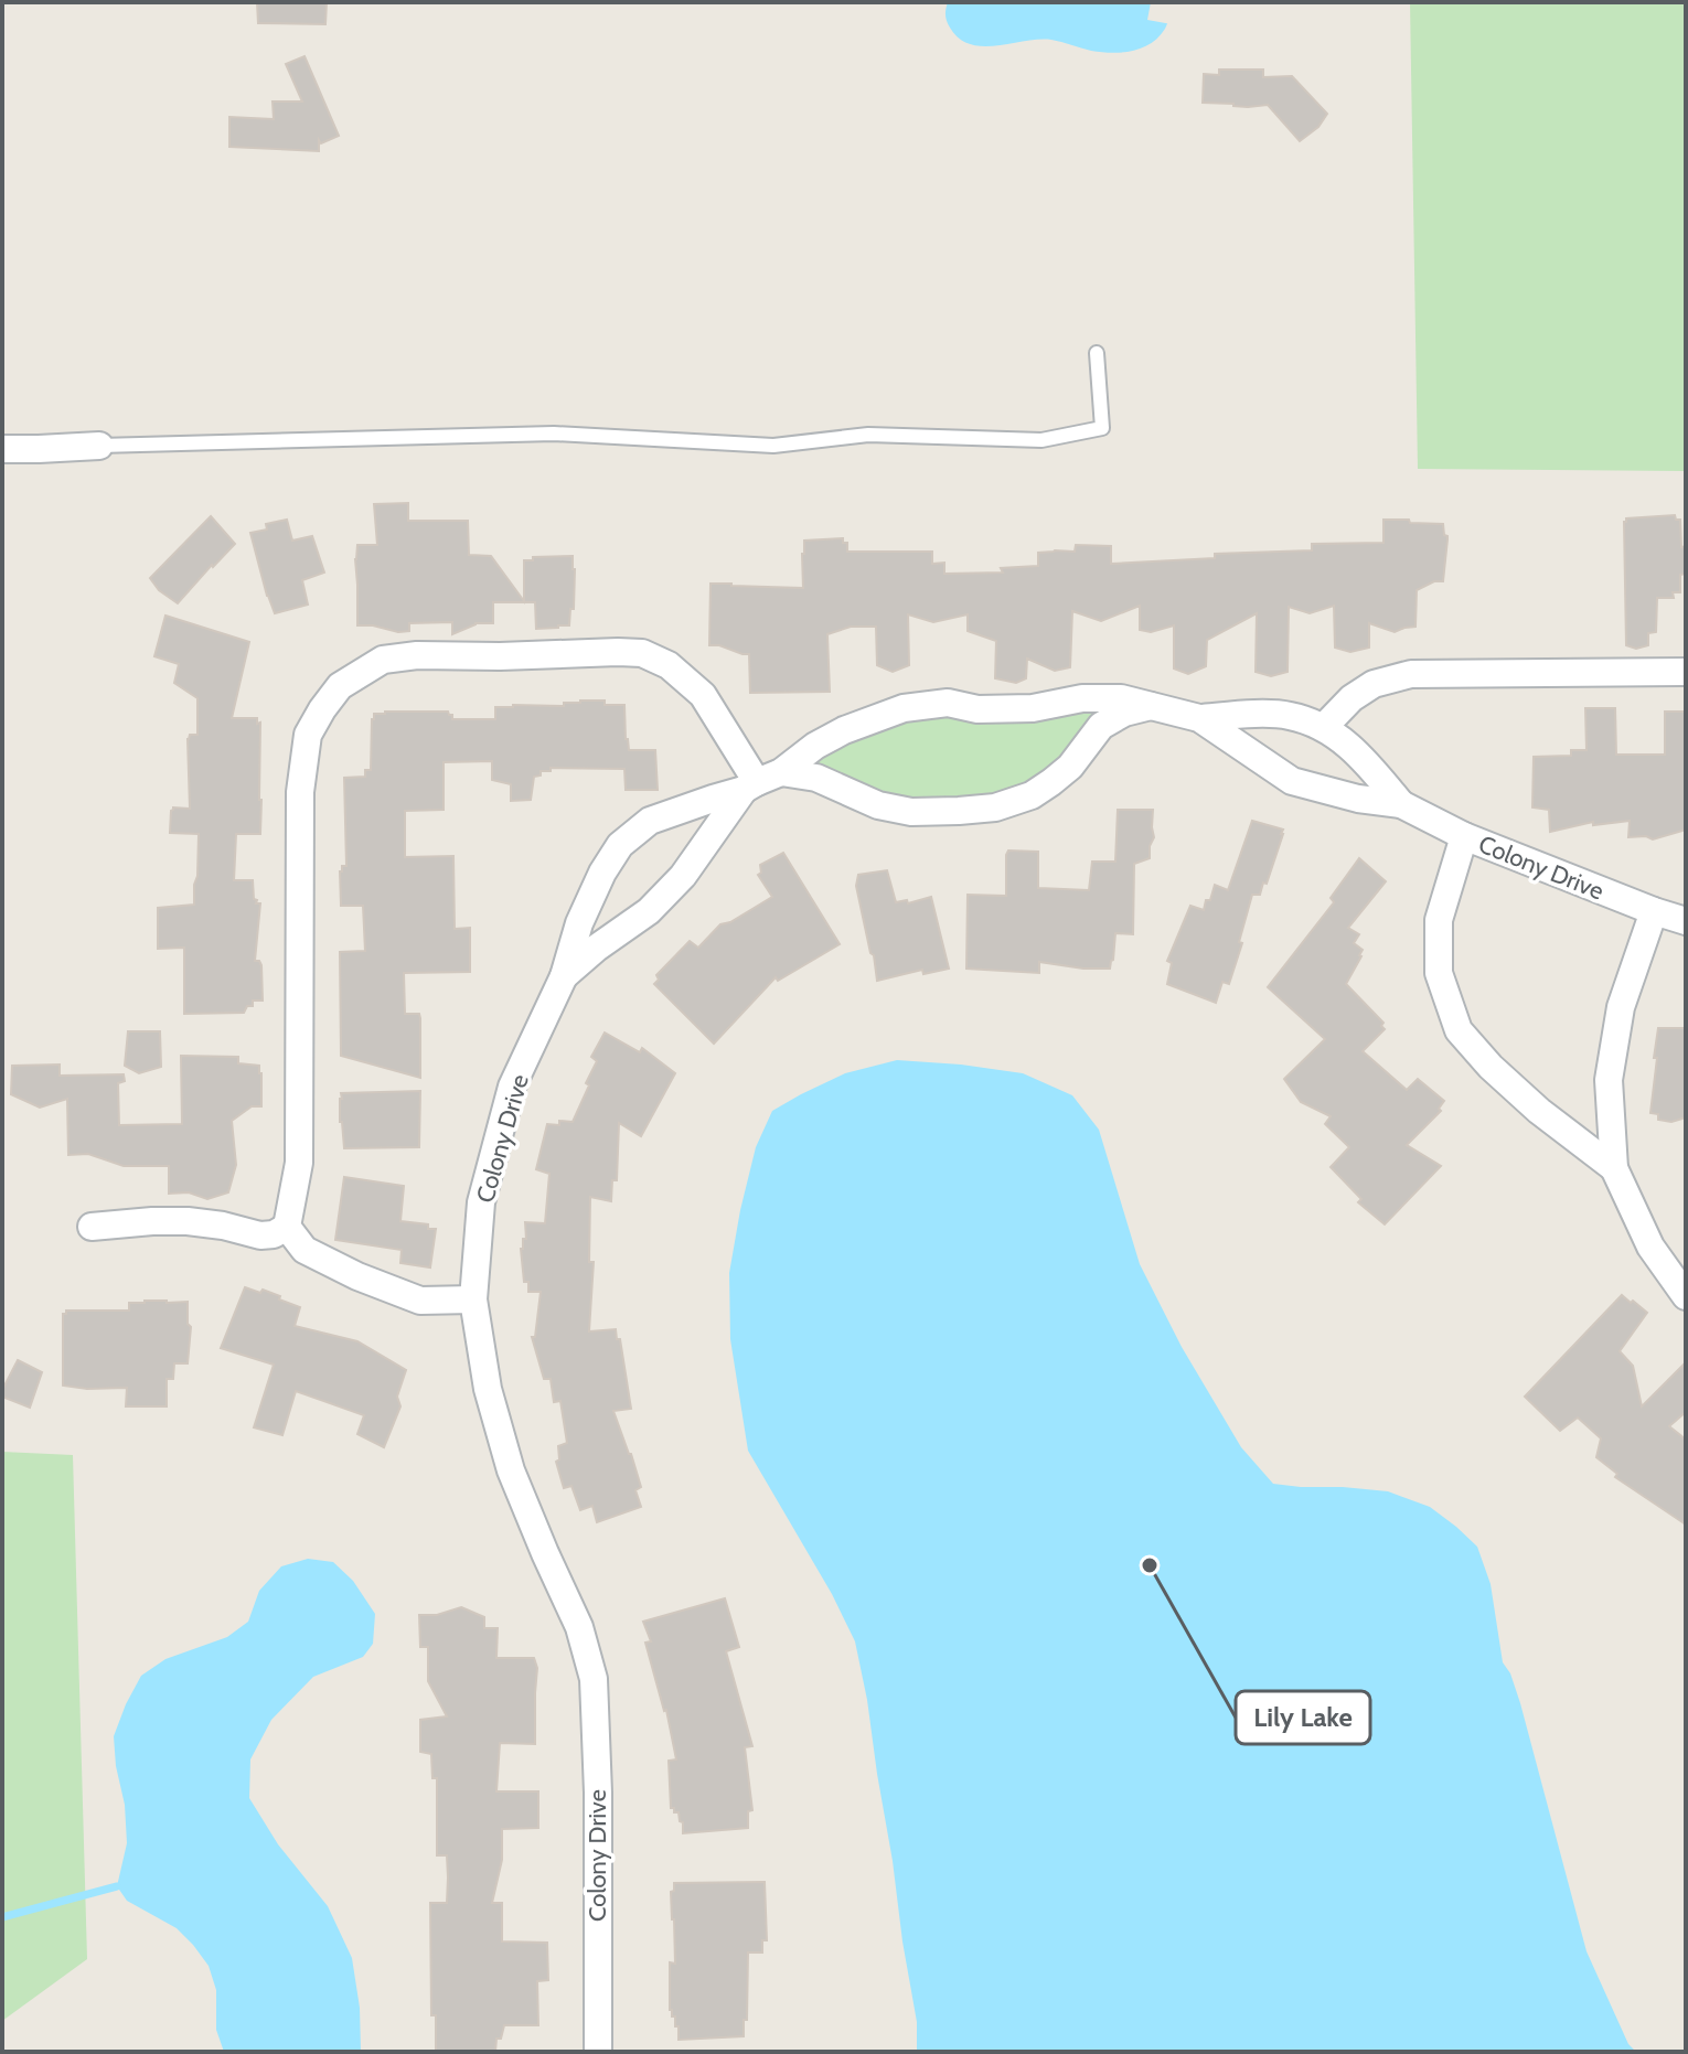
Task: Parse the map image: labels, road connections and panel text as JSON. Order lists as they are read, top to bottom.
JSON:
{
  "streets": {
    "street": ["Colony Drive"]
  },
  "places": ["Lily Lake"]
}
